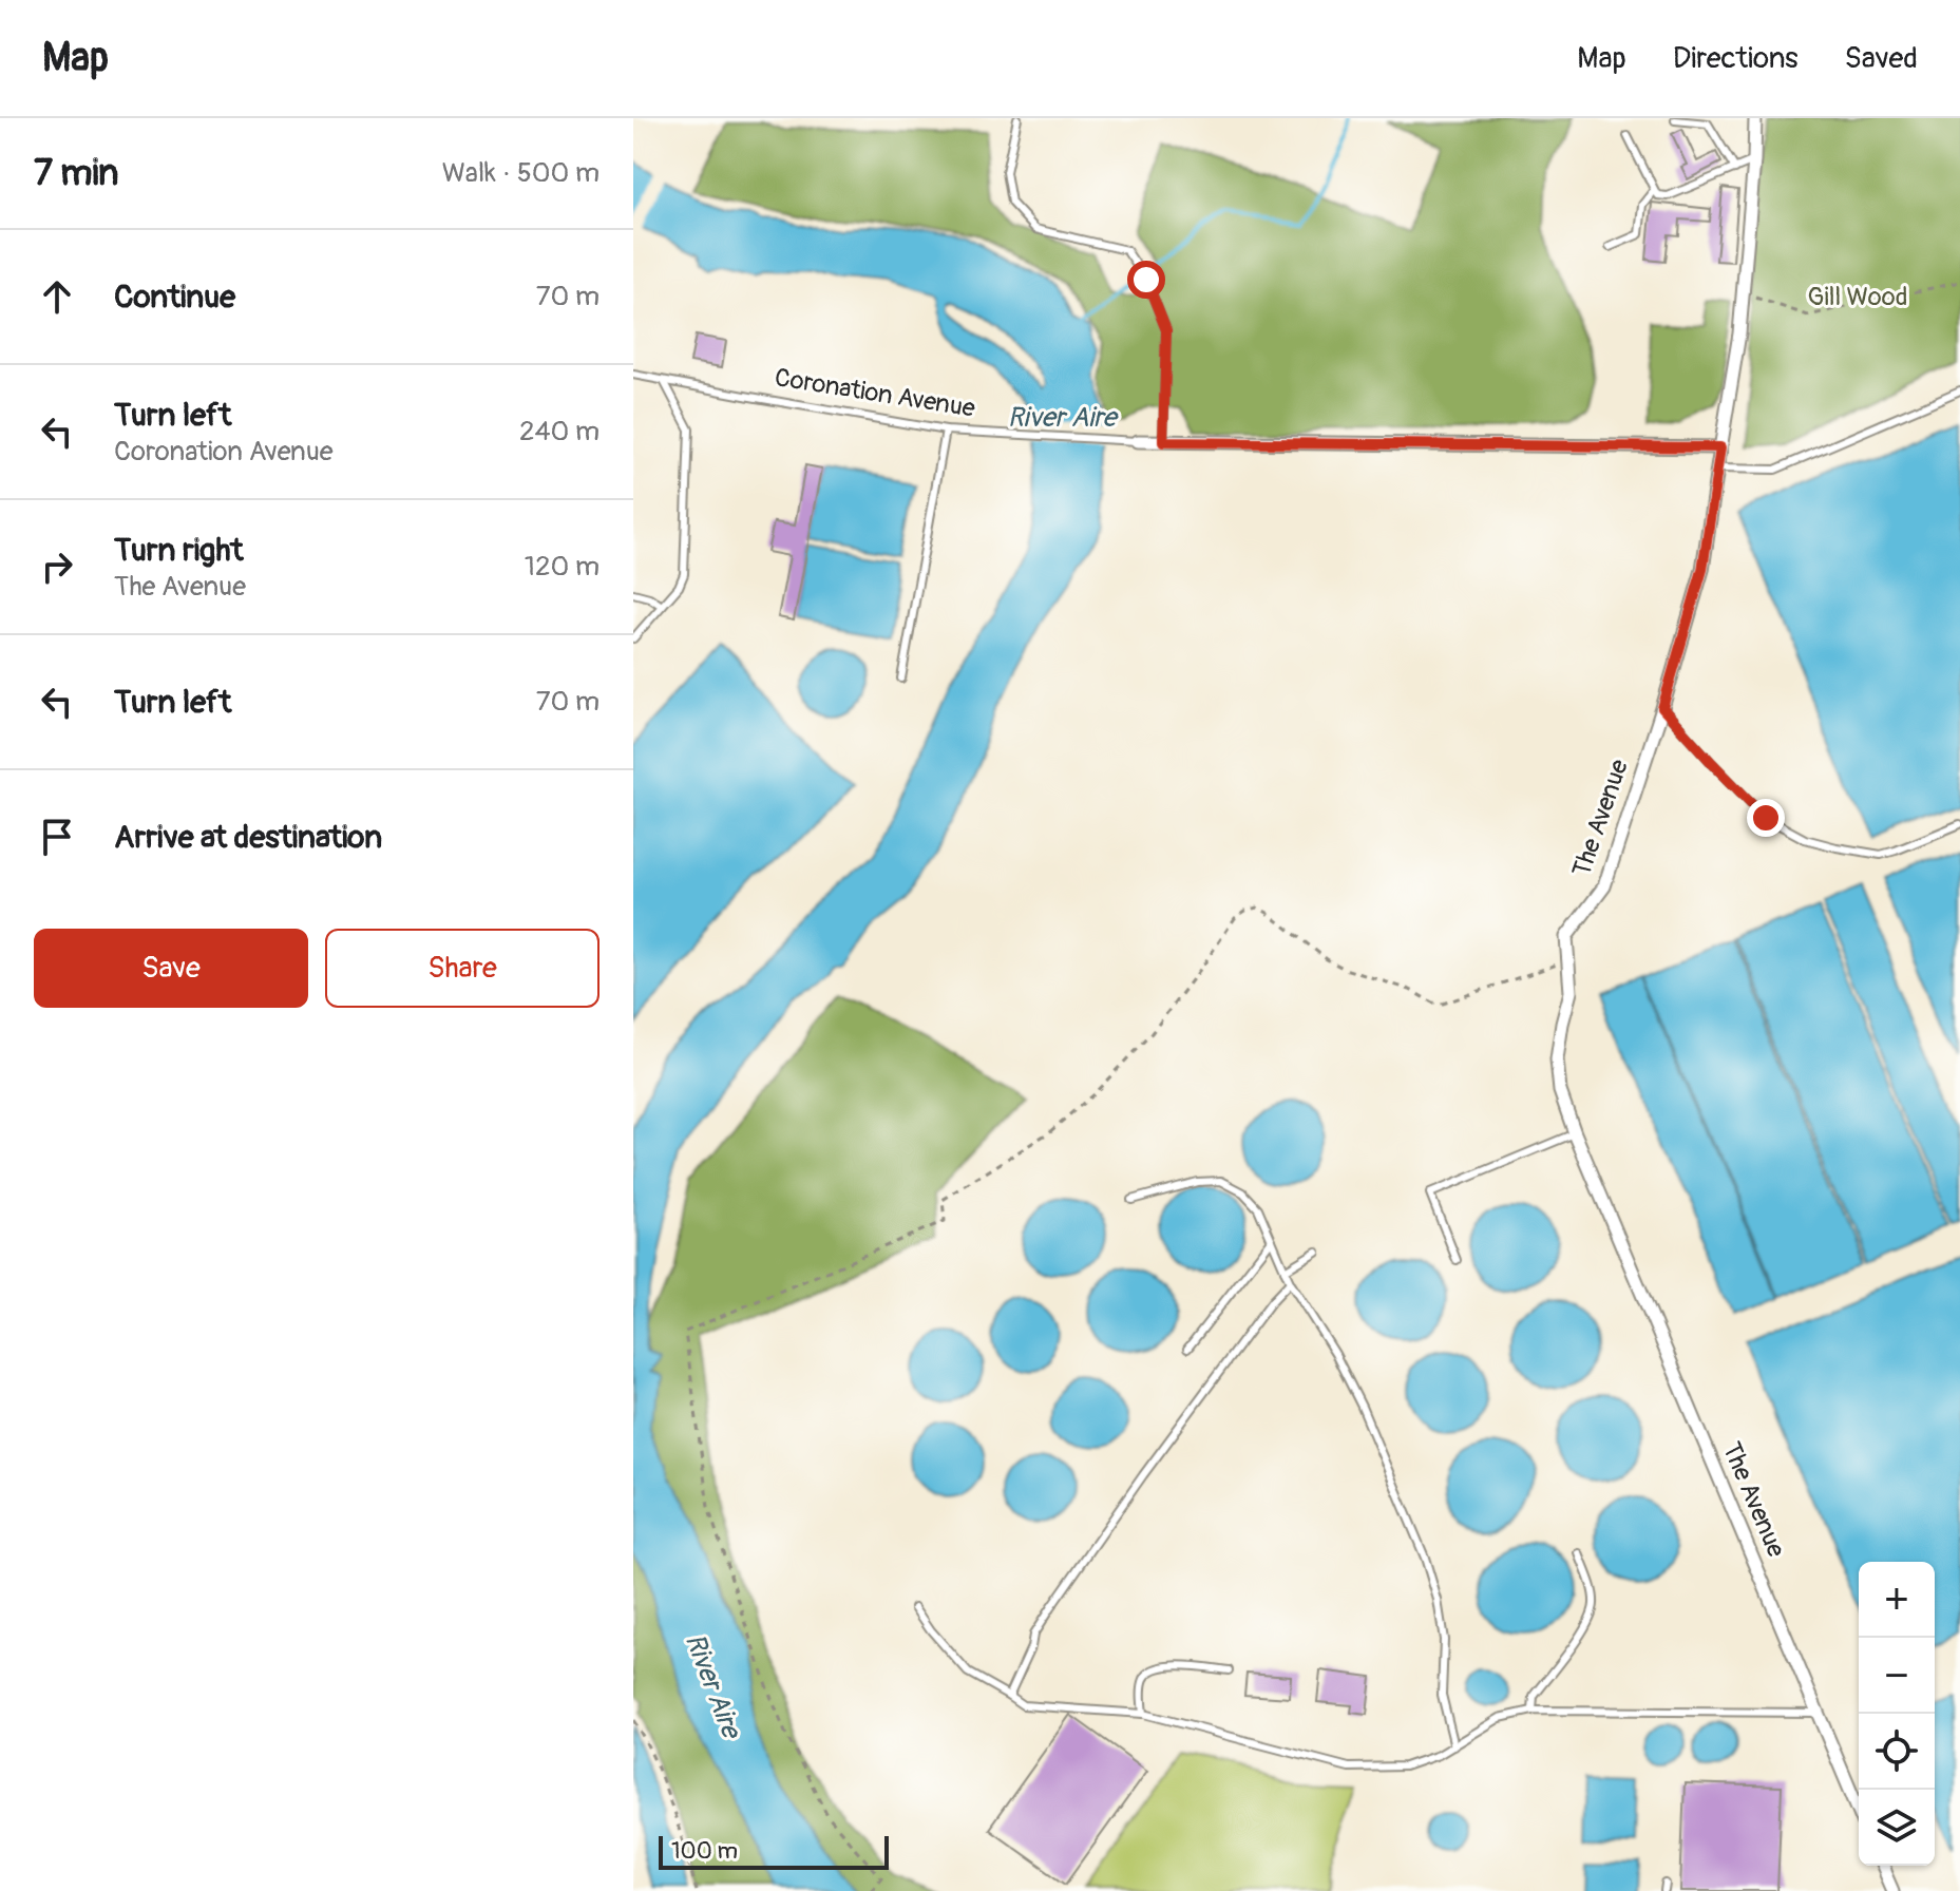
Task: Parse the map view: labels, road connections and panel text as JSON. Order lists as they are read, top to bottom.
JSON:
{
  "streets": {
    "street": ["Coronation Avenue", "The Avenue"]
  },
  "crossings": [
    ["Coronation Avenue", "The Avenue"]
  ],
  "water": ["River Aire"],
  "parks": ["Gill Wood"],
  "scale_bar": "100 m",
  "page": {
    "header": "Map",
    "nav": ["Map", "Directions", "Saved"],
    "heading": ["7 min", "Walk · 500 m"],
    "list": [
      ["Continue", "70 m"],
      ["Turn left", "Coronation Avenue", "240 m"],
      ["Turn right", "The Avenue", "120 m"],
      ["Turn left", "70 m"],
      "Arrive at destination"
    ],
    "buttons": ["Save", "Share"],
    "map_buttons": ["+", "−"],
    "scale": "100 m"
  }
}
